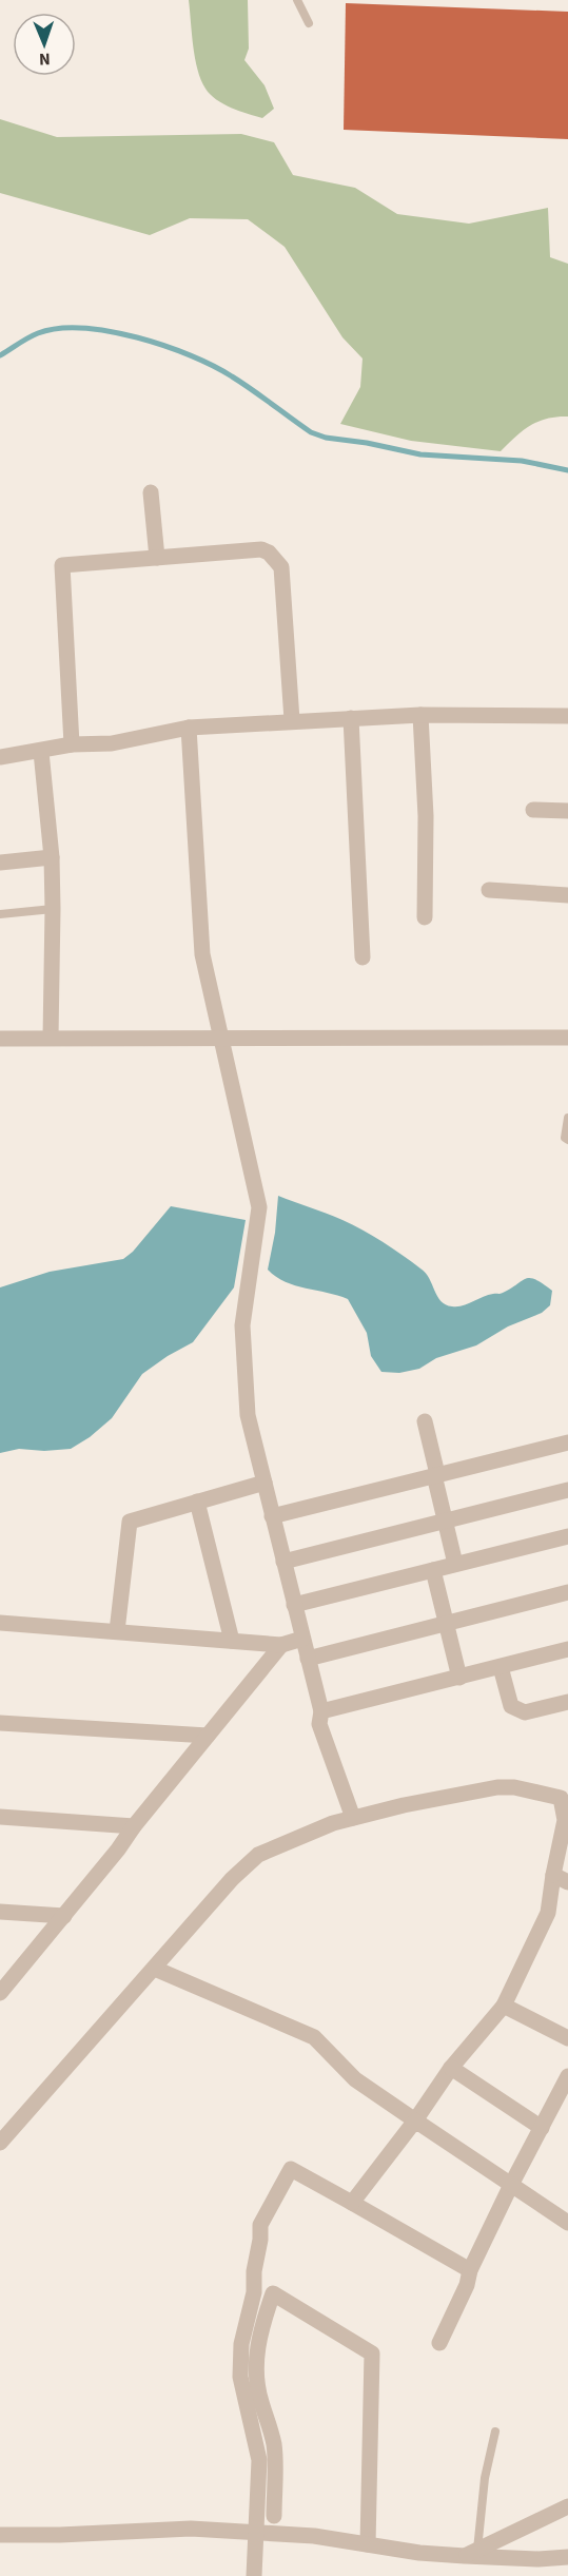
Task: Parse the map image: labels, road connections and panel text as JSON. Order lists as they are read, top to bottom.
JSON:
{
  "north": "bottom"
}
